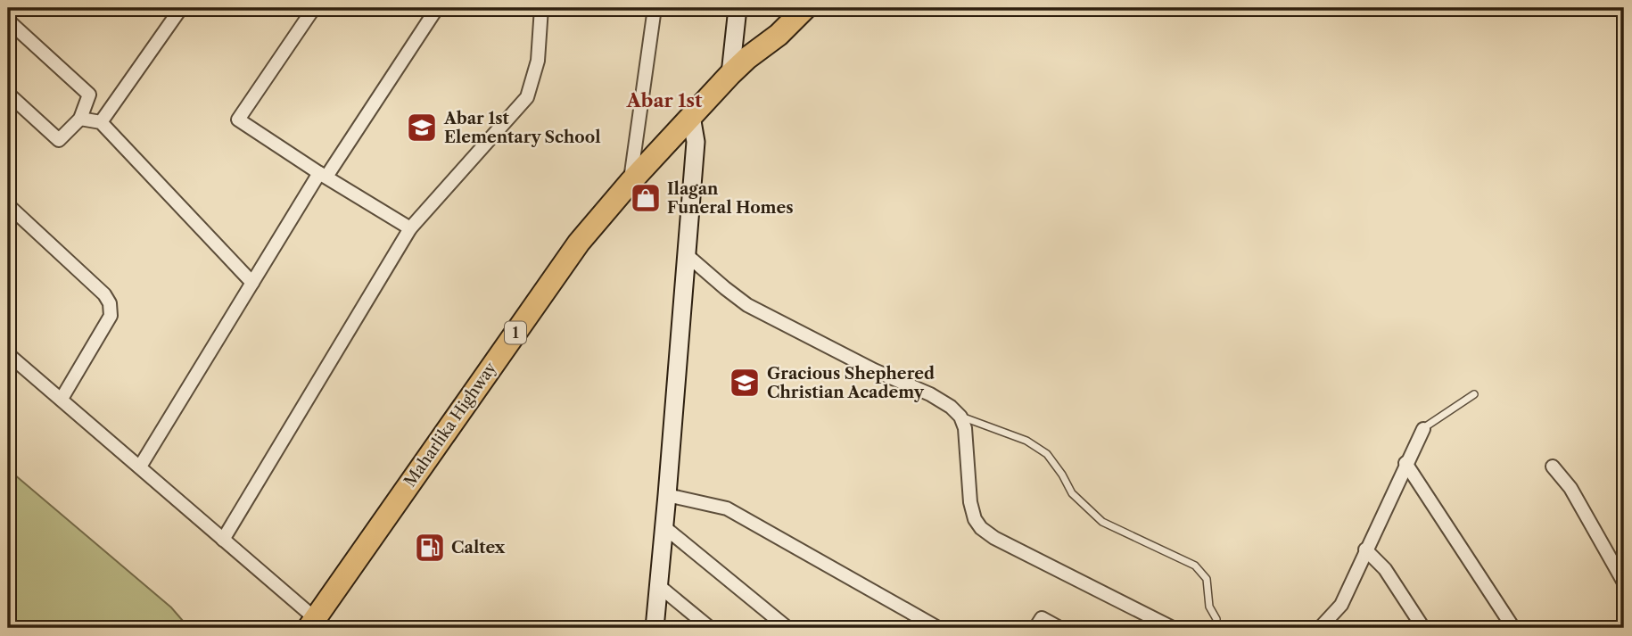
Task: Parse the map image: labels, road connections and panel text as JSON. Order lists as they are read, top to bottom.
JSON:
{
  "streets": {
    "highway": ["1", "Maharlika Highway"]
  },
  "districts": ["Abar 1st"],
  "places": {
    "school or university": ["Abar 1st Elementary School", "Gracious Shephered Christian Academy"],
    "shop": ["Ilagan Funeral Homes"],
    "fuel station": ["Caltex"]
  }
}
